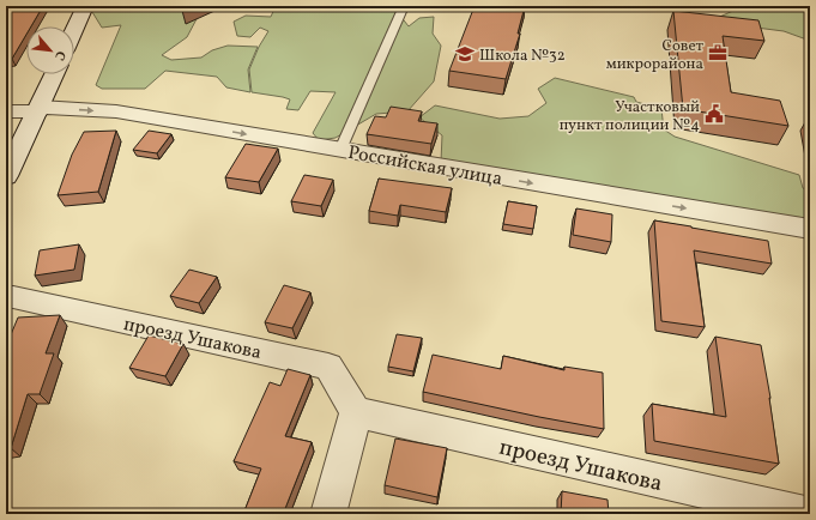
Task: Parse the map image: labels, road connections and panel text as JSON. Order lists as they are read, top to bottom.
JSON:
{
  "streets": {
    "street": ["Российская улица", "проезд Ушакова"]
  },
  "one_way": ["Российская улица"],
  "places": {
    "office": ["Совет микрорайона"],
    "school or university": ["Школа №32"],
    "public building": ["Участковый пункт полиции №4"]
  },
  "north": "bottom right"
}
